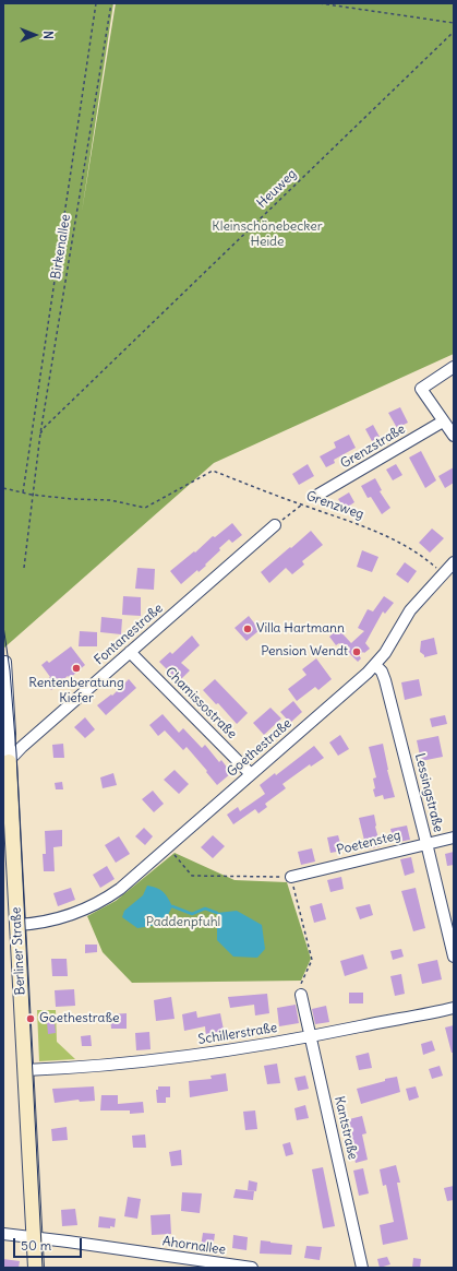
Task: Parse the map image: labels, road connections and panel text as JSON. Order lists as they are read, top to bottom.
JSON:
{
  "streets": {
    "street": [
      "Grenzstraße",
      "Fontanestraße",
      "Chamissostraße",
      "Goethestraße",
      "Lessingstraße",
      "Poetensteg",
      "Berliner Straße",
      "Schillerstraße",
      "Kantstraße",
      "Ahornallee"
    ],
    "path": ["Heuweg", "Birkenallee", "Grenzweg"]
  },
  "crossings": [
    ["Heuweg", "Birkenallee"],
    ["Birkenallee", "Grenzweg"],
    ["Grenzweg", "Goethestraße"],
    ["Fontanestraße", "Chamissostraße"],
    ["Fontanestraße", "Berliner Straße"],
    ["Chamissostraße", "Goethestraße"],
    ["Goethestraße", "Lessingstraße"],
    ["Goethestraße", "Berliner Straße"],
    ["Lessingstraße", "Poetensteg"],
    ["Berliner Straße", "Schillerstraße"],
    ["Berliner Straße", "Ahornallee"],
    ["Schillerstraße", "Kantstraße"]
  ],
  "parks": ["Kleinschönebecker Heide", "Paddenpfuhl"],
  "places": [
    "Villa Hartmann",
    "Pension Wendt",
    "Rentenberatung Kiefer",
    "Goethestraße"
  ],
  "scale_bar": "50 m",
  "north": "right"
}
